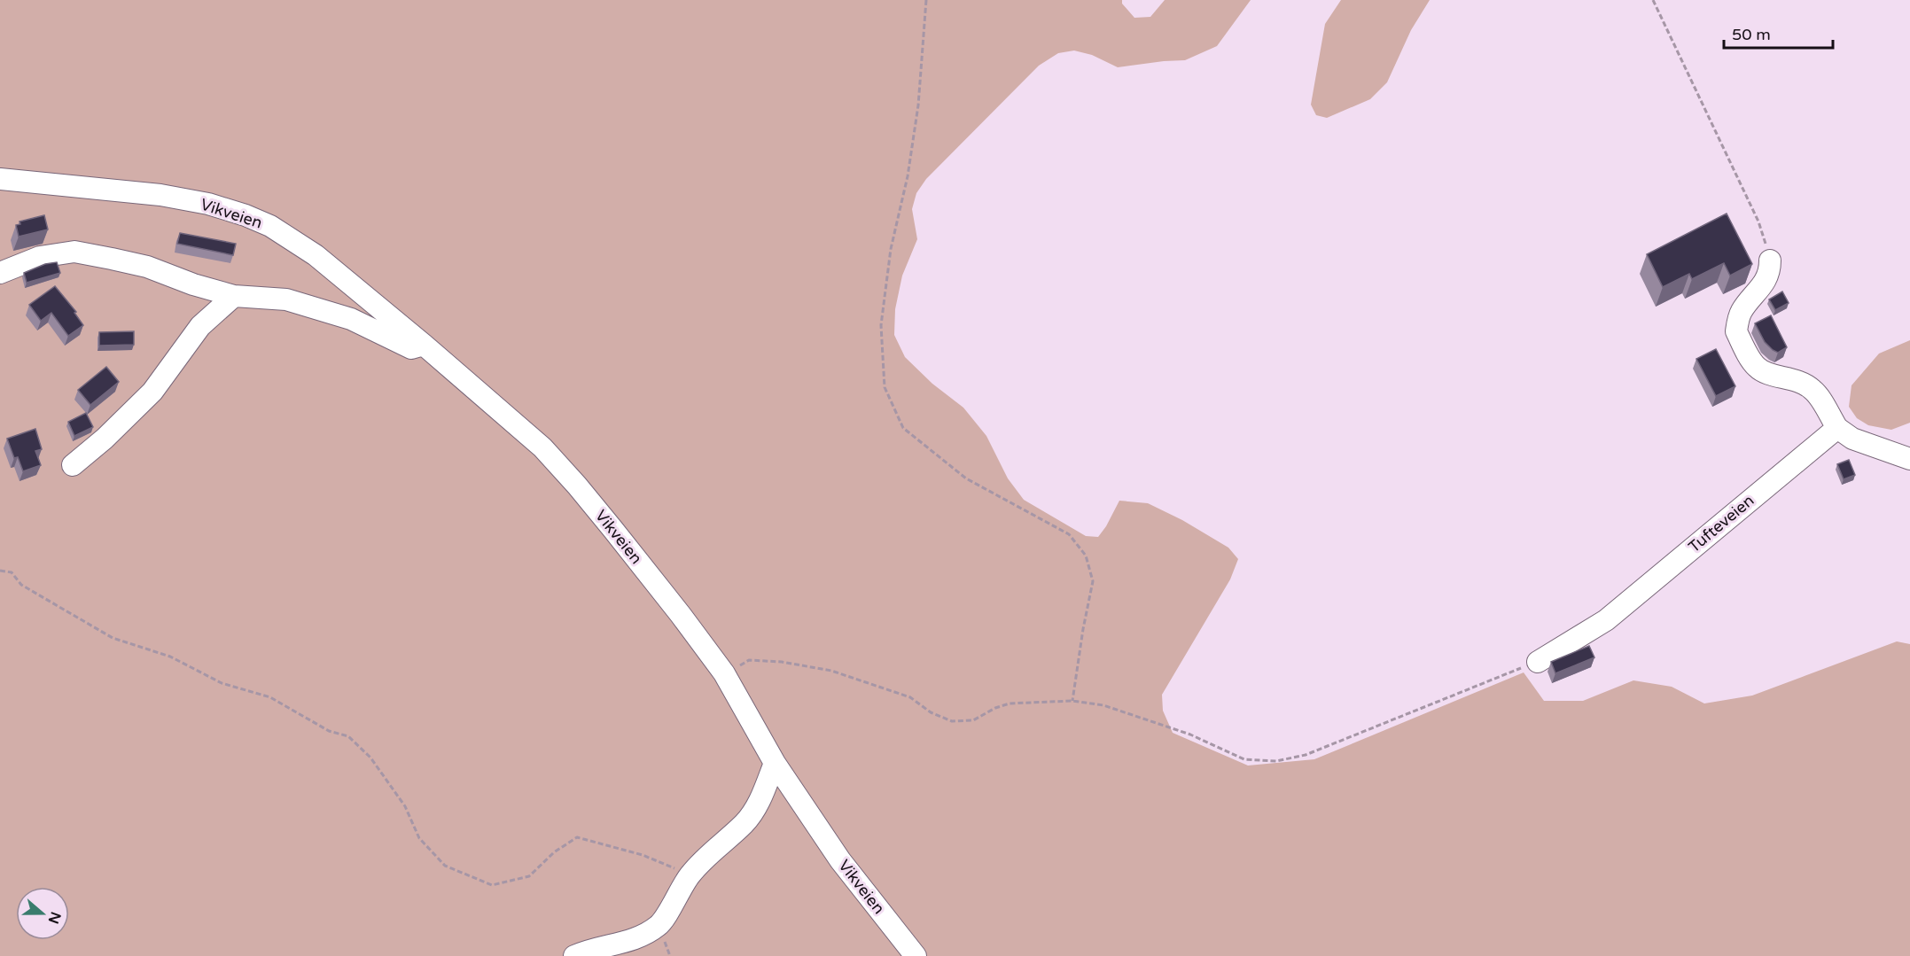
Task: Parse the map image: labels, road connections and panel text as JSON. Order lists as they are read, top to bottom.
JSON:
{
  "streets": {
    "street": ["Vikveien", "Tufteveien"]
  },
  "scale_bar": "50 m",
  "north": "right"
}
